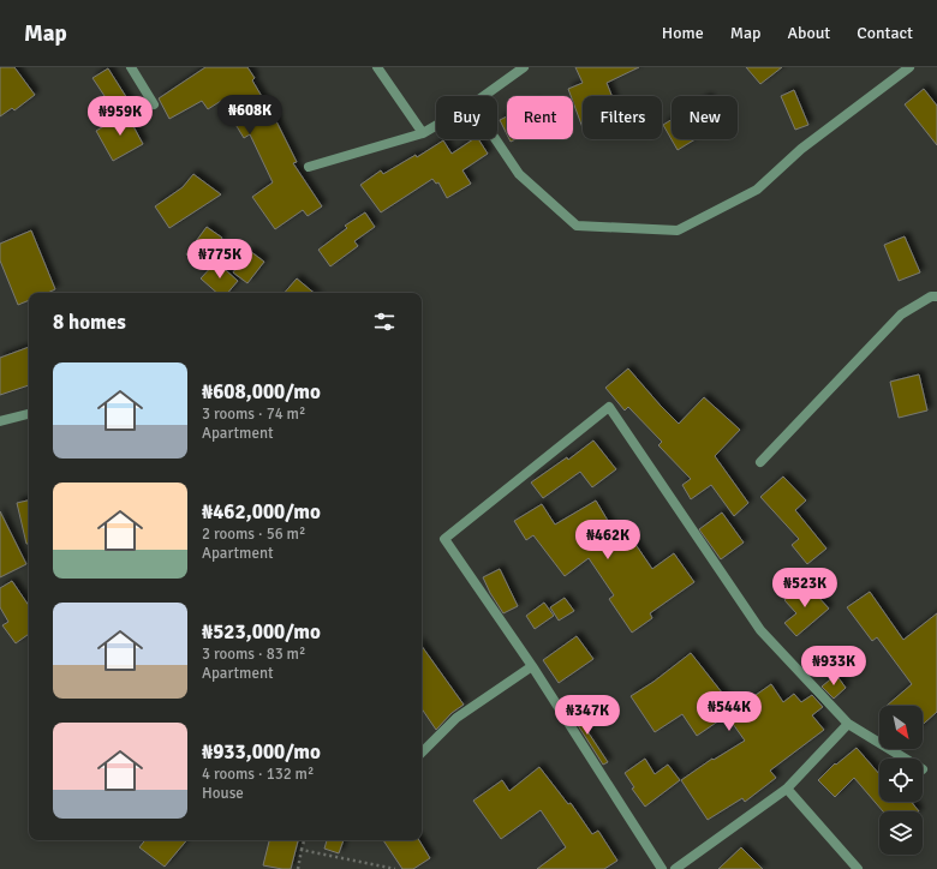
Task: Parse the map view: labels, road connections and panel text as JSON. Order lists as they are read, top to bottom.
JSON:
{
  "north": "bottom right",
  "page": {
    "header": "Map",
    "nav": [
      "Home",
      "Map",
      "About",
      "Contact"
    ],
    "price": [
      "₦608K",
      "₦959K",
      "₦775K",
      "₦462K",
      "₦523K",
      "₦933K",
      "₦544K",
      "₦347K"
    ],
    "chip": [
      "Buy",
      "Rent",
      "Filters",
      "New"
    ],
    "heading": "8 homes",
    "list": [
      {
        "name": "₦608,000/mo",
        "note": "3 rooms · 74 m² · Apartment"
      },
      {
        "name": "₦462,000/mo",
        "note": "2 rooms · 56 m² · Apartment"
      },
      {
        "name": "₦523,000/mo",
        "note": "3 rooms · 83 m² · Apartment"
      },
      {
        "name": "₦933,000/mo",
        "note": "4 rooms · 132 m² · House"
      }
    ]
  }
}
